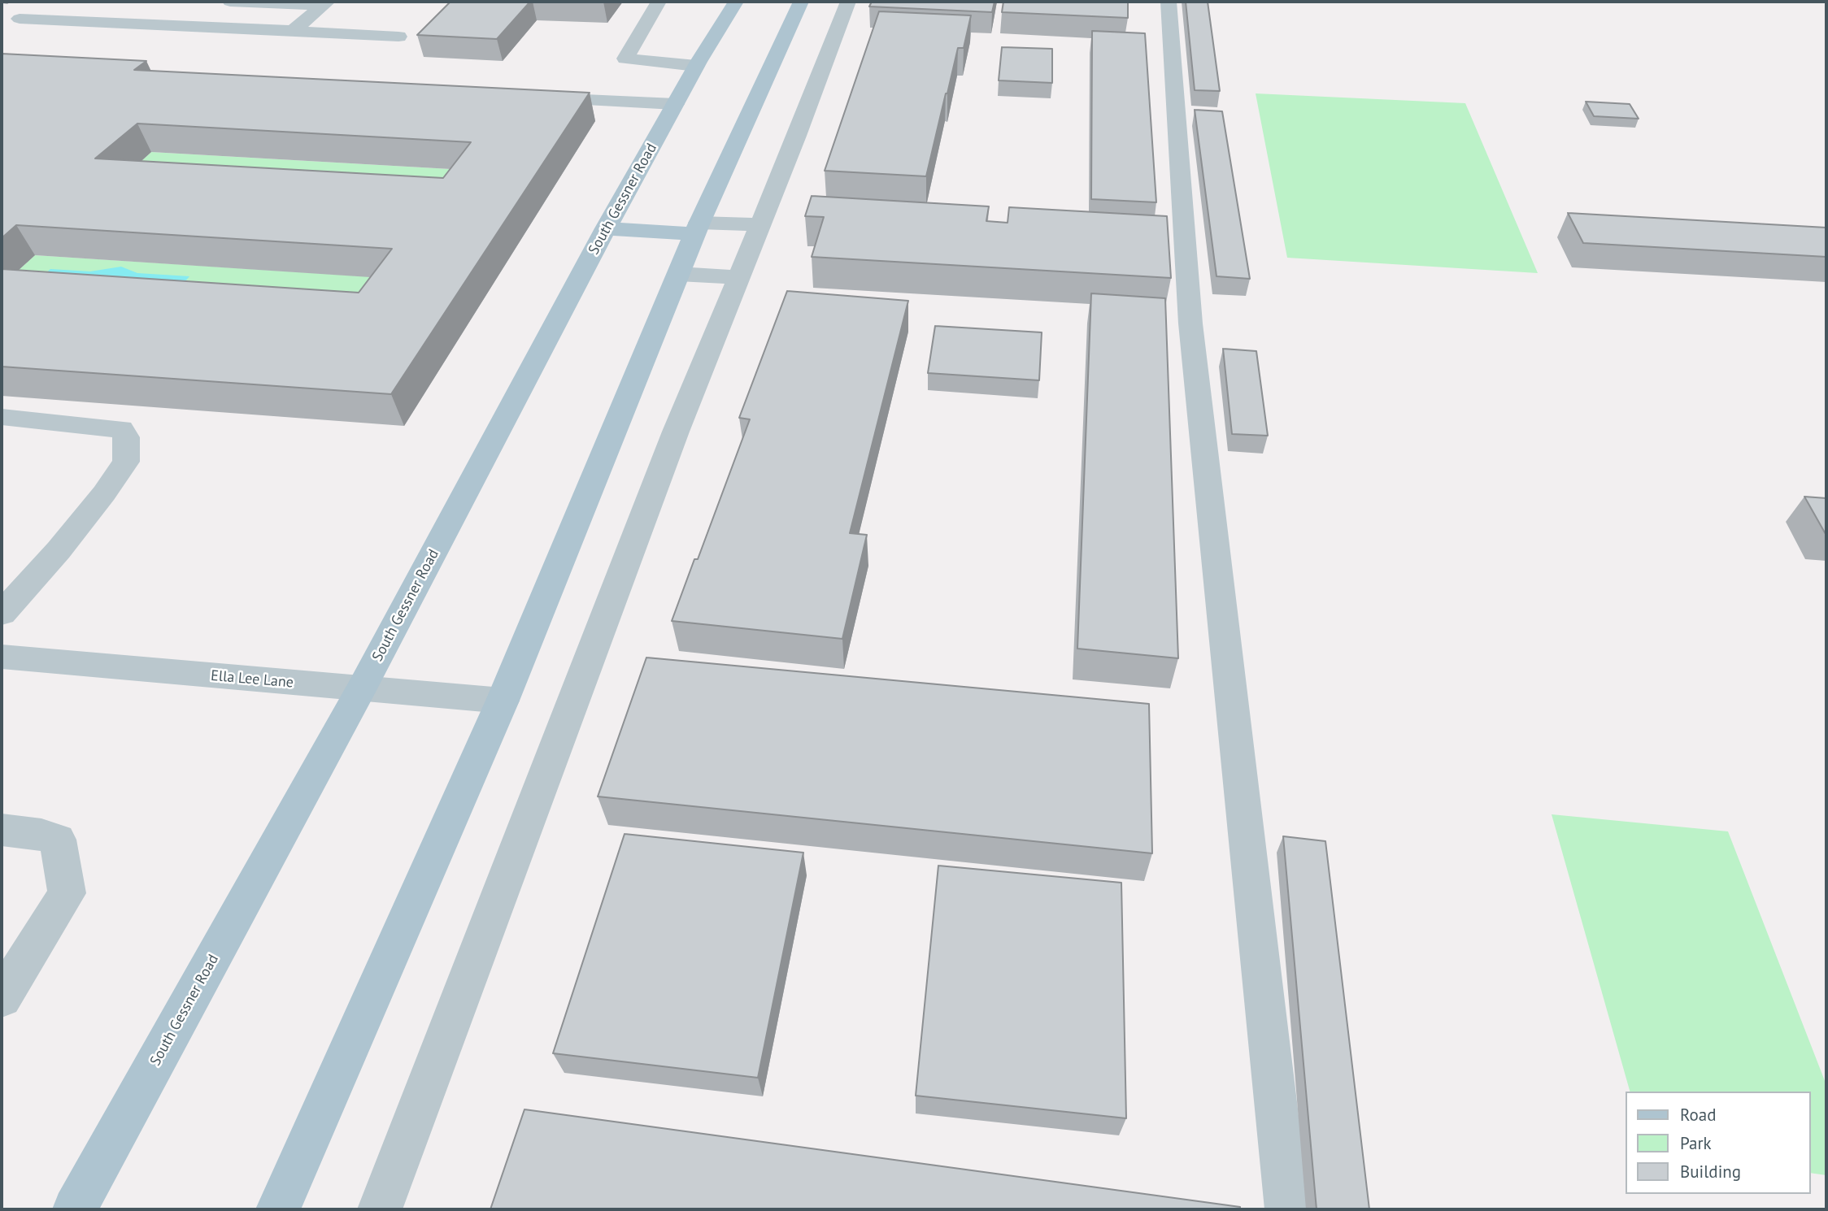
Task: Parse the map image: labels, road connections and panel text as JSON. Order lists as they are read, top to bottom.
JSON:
{
  "streets": {
    "main road": ["South Gessner Road"],
    "street": ["Ella Lee Lane"]
  },
  "crossings": [
    ["South Gessner Road", "Ella Lee Lane"]
  ],
  "legend": ["Road", "Park", "Building"]
}
